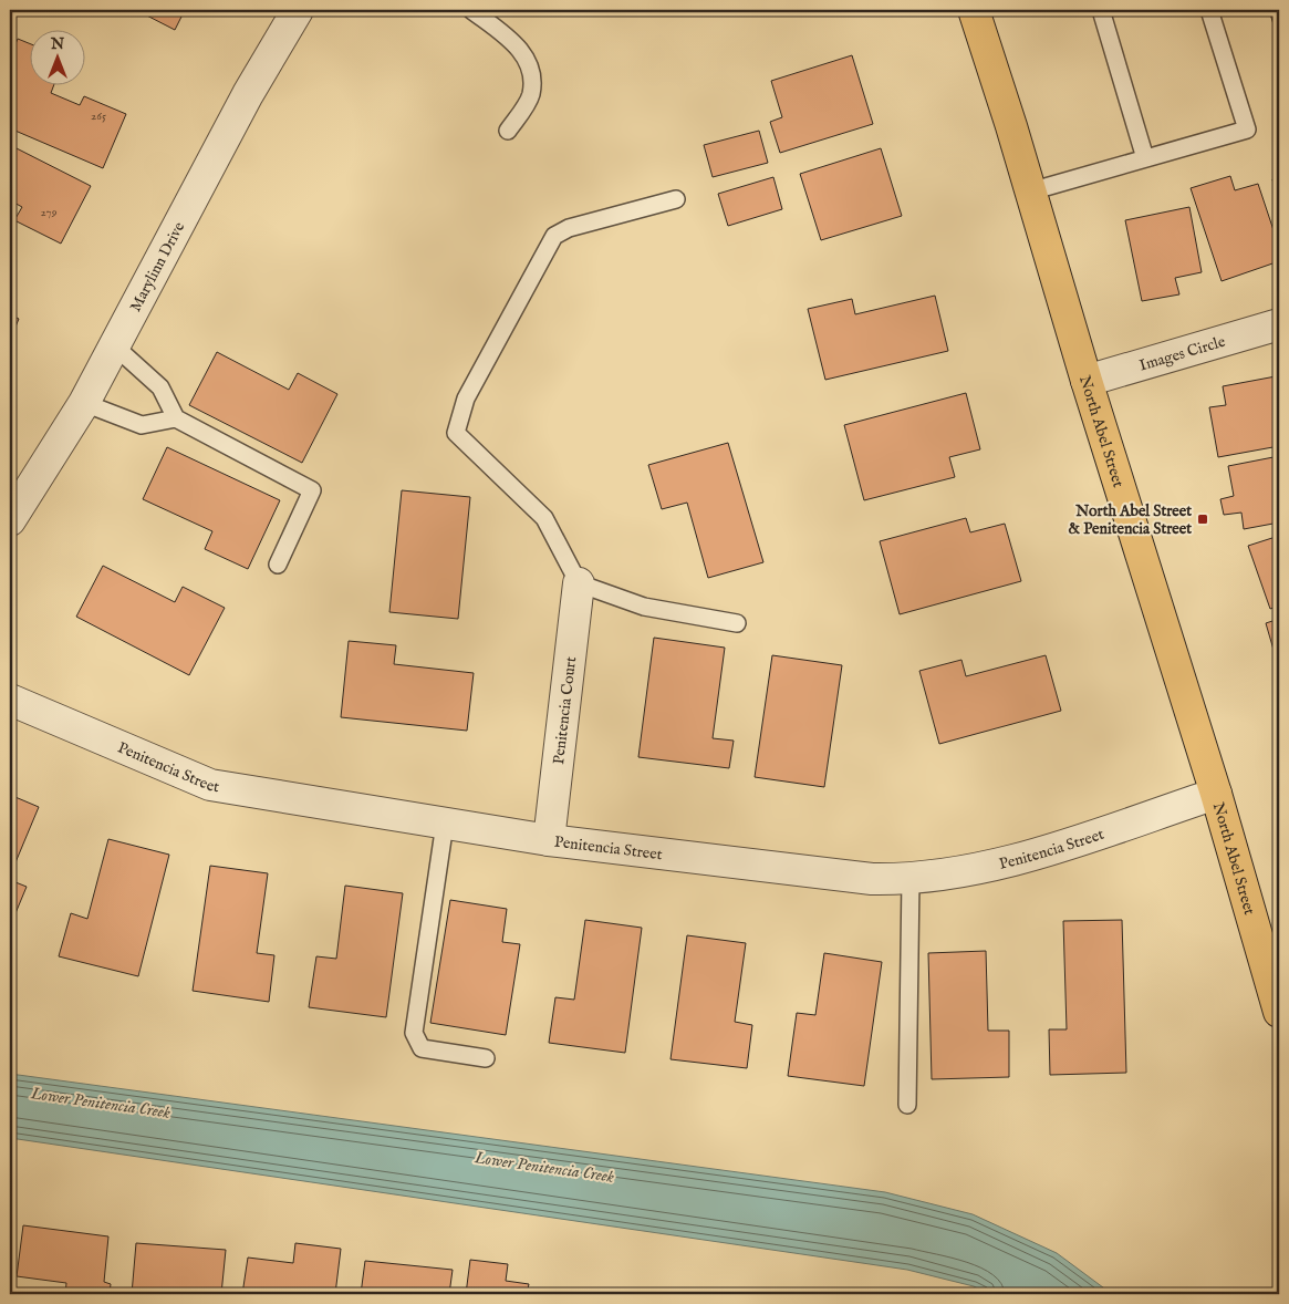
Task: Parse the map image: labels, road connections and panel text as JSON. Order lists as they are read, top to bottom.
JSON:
{
  "streets": {
    "main road": ["North Abel Street"],
    "street": [
      "Marylinn Drive",
      "Images Circle",
      "Penitencia Court",
      "Penitencia Street"
    ]
  },
  "crossings": [
    ["Images Circle", "North Abel Street"],
    ["North Abel Street", "Penitencia Street"],
    ["Penitencia Court", "Penitencia Street"]
  ],
  "water": ["Lower Penitencia Creek"],
  "places": {
    "transit": ["North Abel Street & Penitencia Street"]
  },
  "house_numbers": ["265", "279"],
  "north": "top"
}
